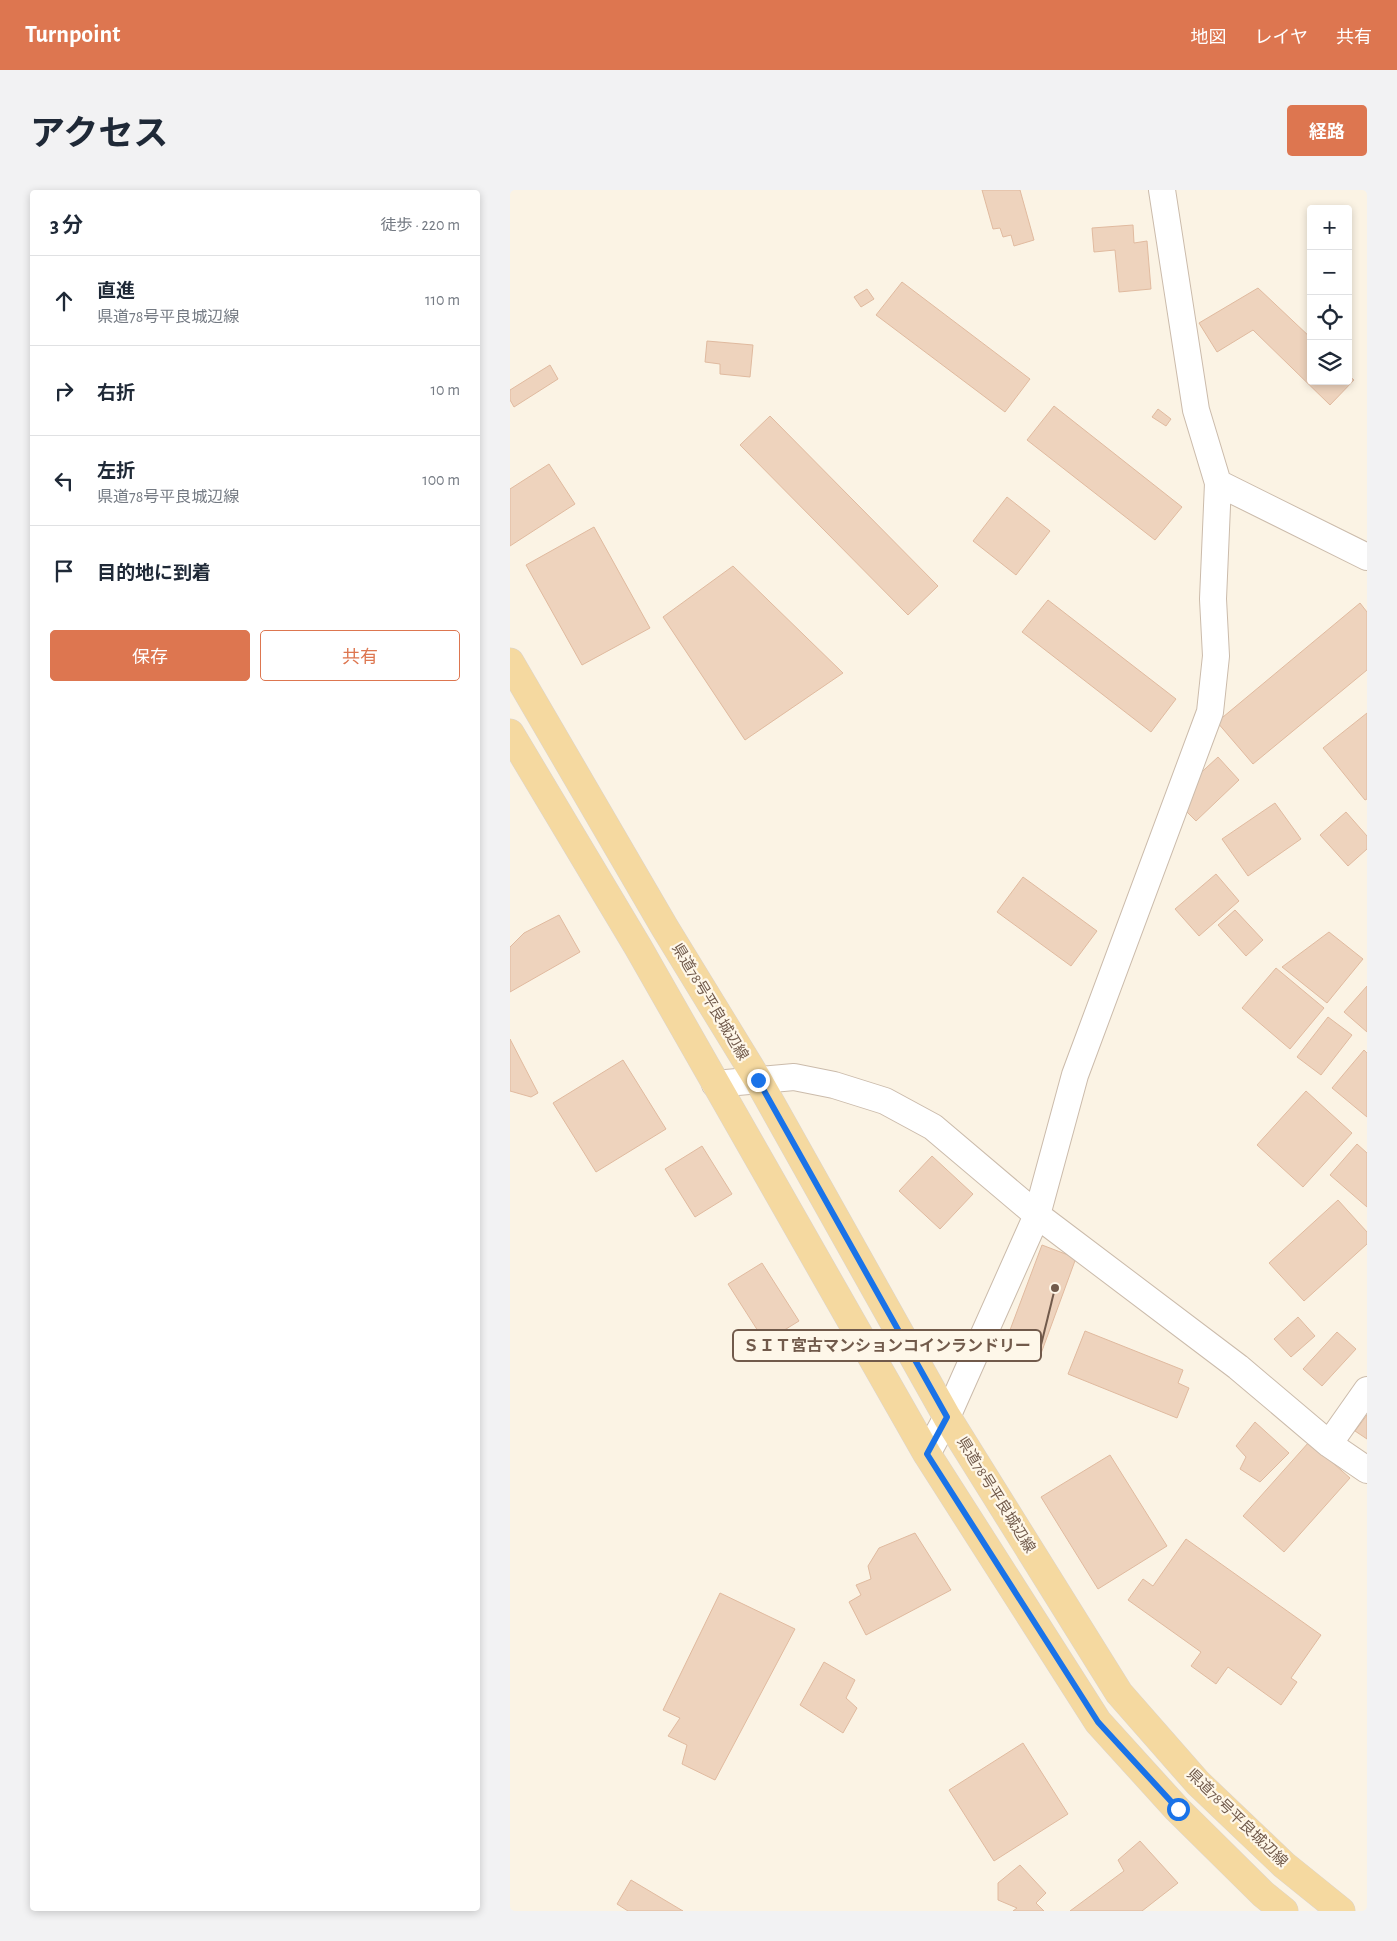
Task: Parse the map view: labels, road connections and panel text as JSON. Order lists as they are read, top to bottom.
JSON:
{
  "streets": {
    "main road": ["県道78号平良城辺線"]
  },
  "places": ["ＳＩＴ宮古マンションコインランドリー"],
  "page": {
    "header": "Turnpoint",
    "nav": ["地図", "レイヤ", "共有"],
    "title": "アクセス",
    "buttons": [
      "経路",
      ["保存", "共有"]
    ],
    "heading": ["3 分", "徒歩 · 220 m"],
    "map_buttons": ["+", "−"],
    "list": [
      ["直進", "県道78号平良城辺線", "110 m"],
      ["右折", "10 m"],
      ["左折", "県道78号平良城辺線", "100 m"],
      "目的地に到着"
    ]
  }
}
